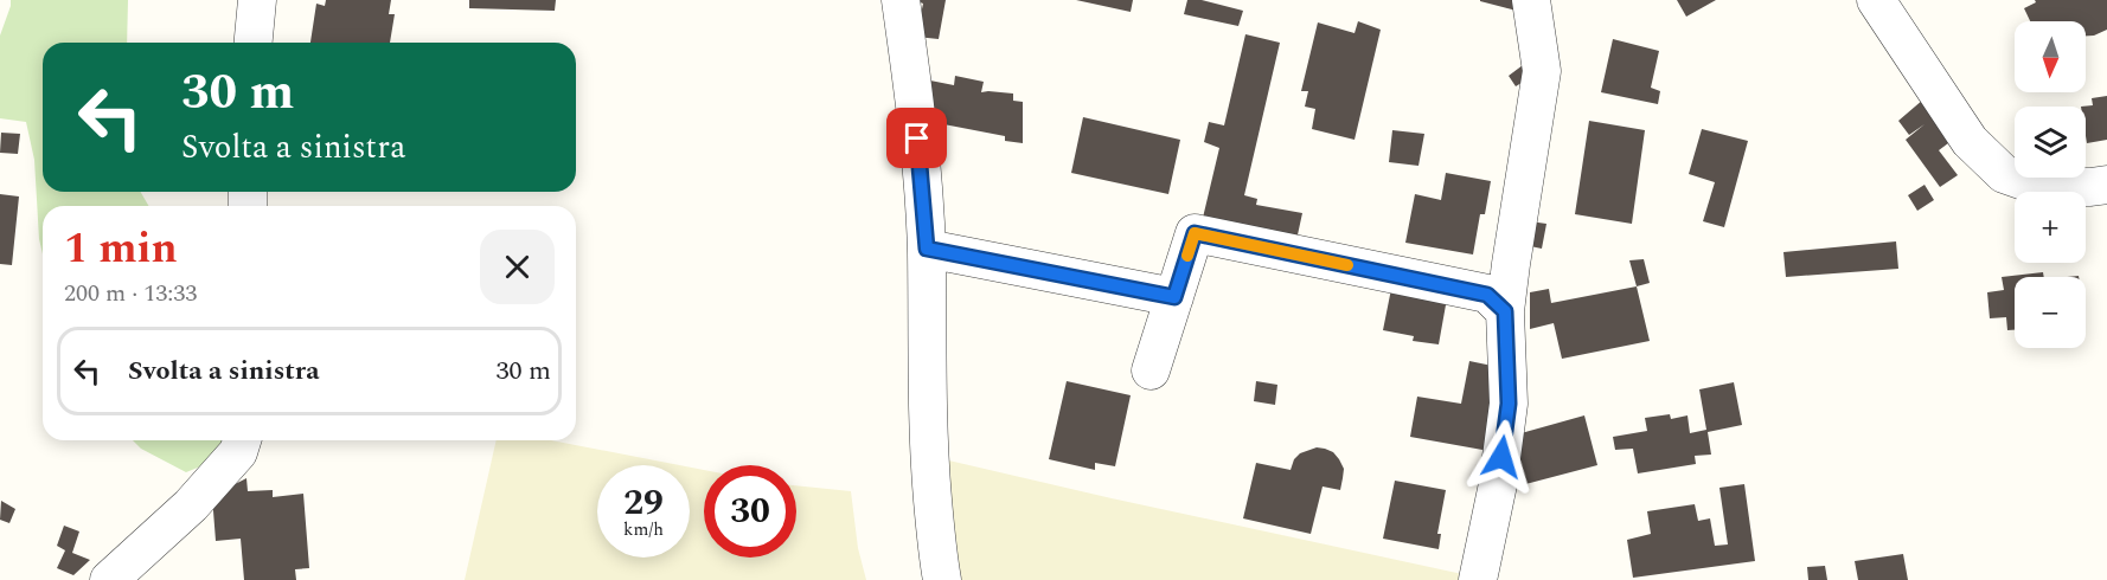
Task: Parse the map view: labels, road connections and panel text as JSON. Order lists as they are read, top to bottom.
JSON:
{
  "north": "bottom",
  "page": {
    "map_buttons": ["+", "−"],
    "turn": ["30 m", "Svolta a sinistra"],
    "heading": ["1 min", "200 m · 13:33"],
    "list": [
      {
        "name": "Svolta a sinistra",
        "value": "30 m"
      }
    ],
    "speed": "29 km/h",
    "limit": "30"
  }
}
